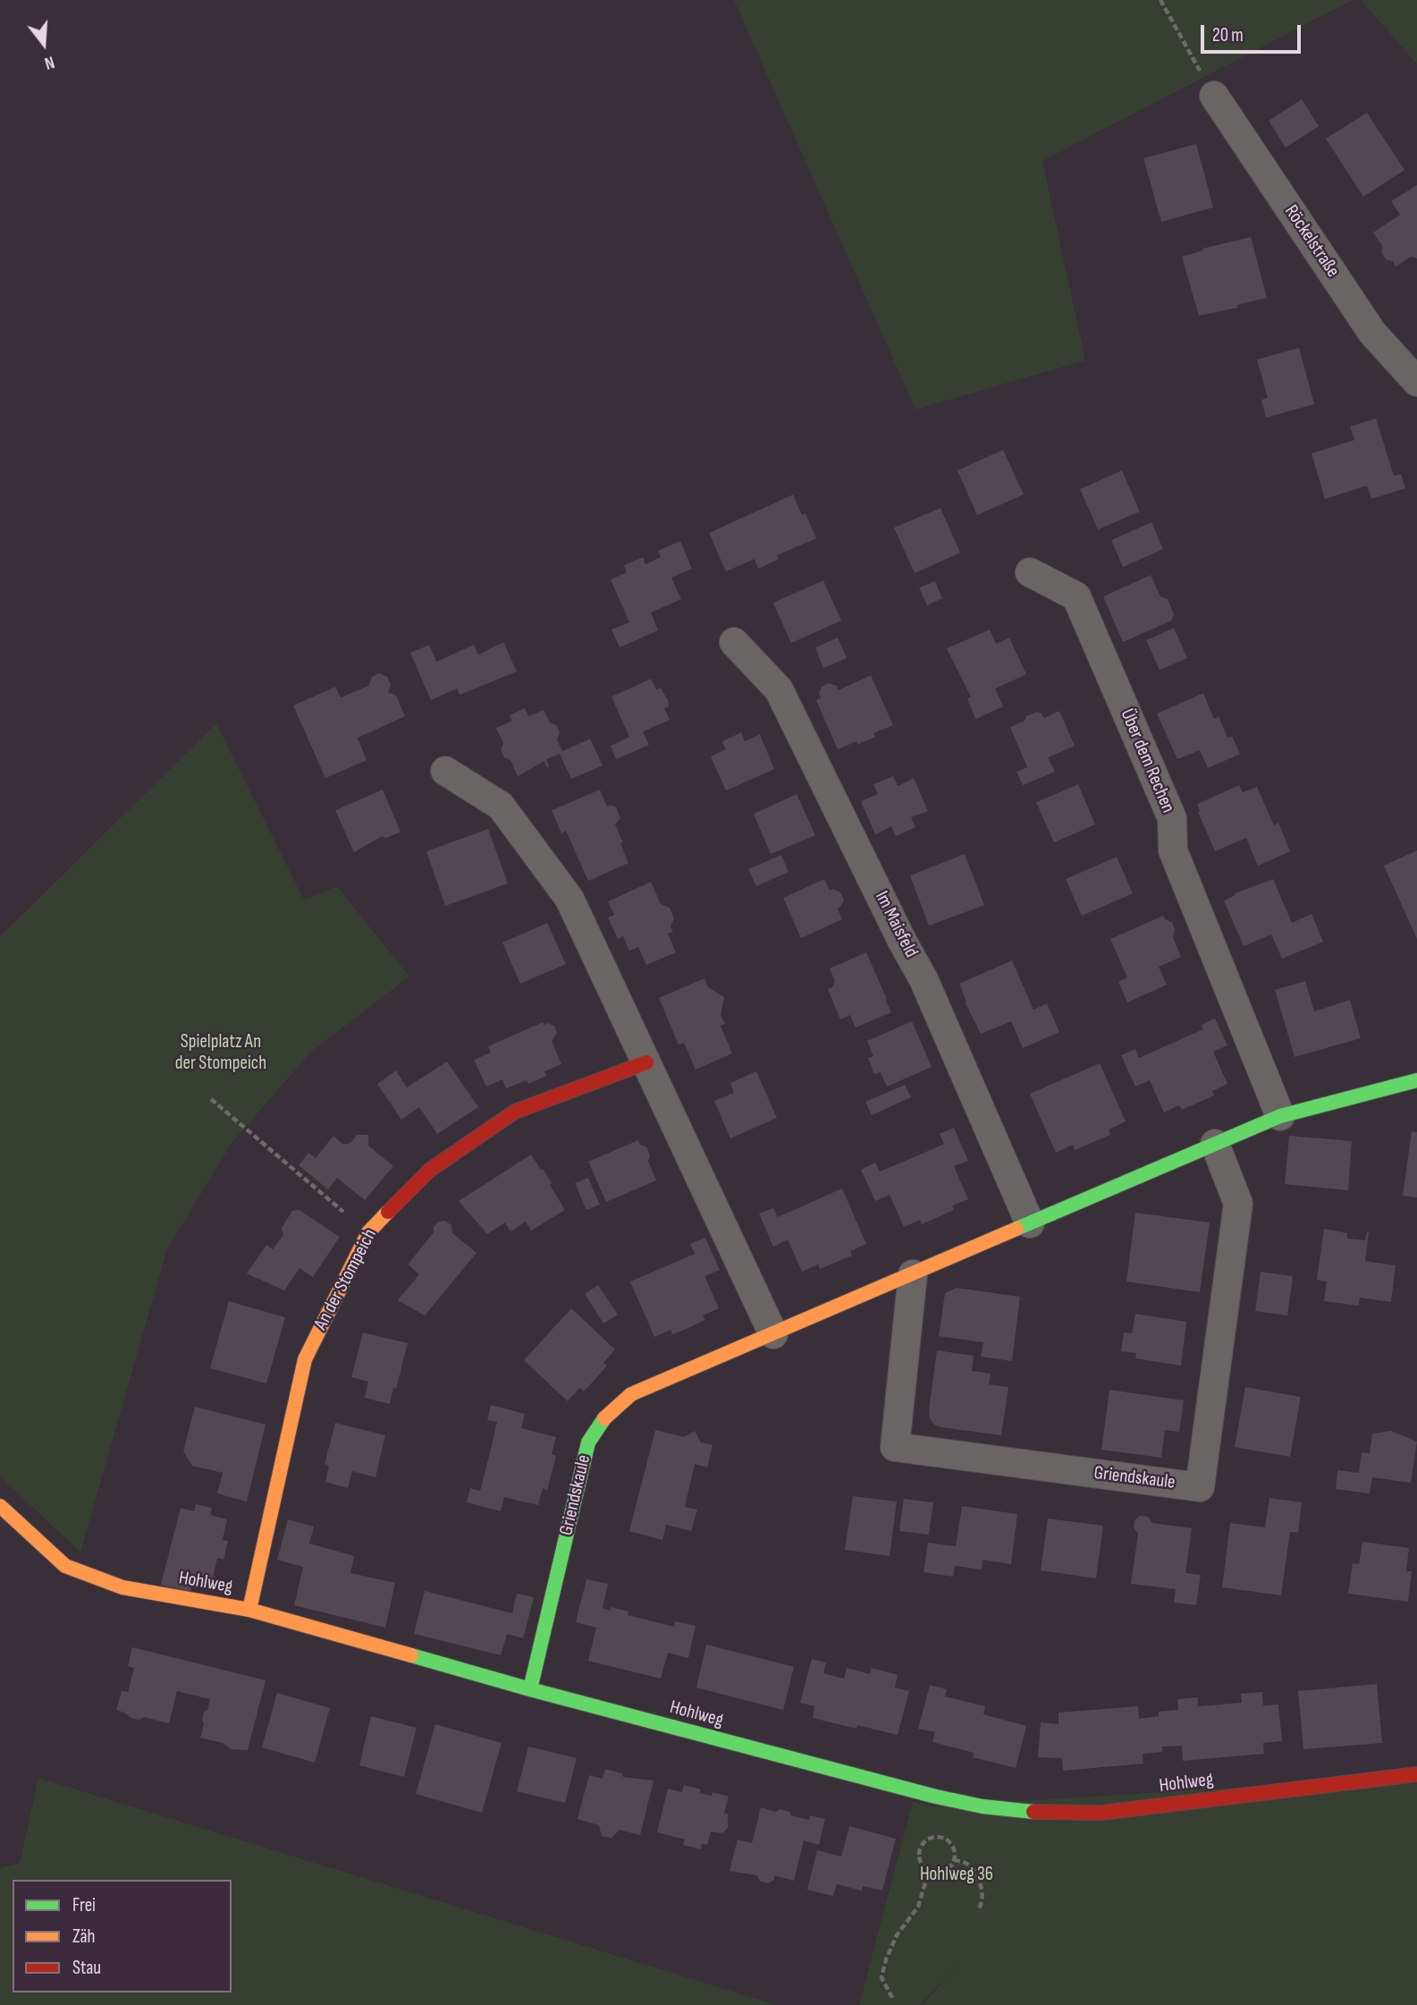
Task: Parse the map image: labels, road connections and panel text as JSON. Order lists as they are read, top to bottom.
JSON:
{
  "streets": {
    "street": [
      "Röckelstraße",
      "Über dem Rechen",
      "Im Maisfeld",
      "An der Stompeich",
      "Griendskaule",
      "Hohlweg"
    ]
  },
  "crossings": [
    ["Über dem Rechen", "Griendskaule"],
    ["Im Maisfeld", "Griendskaule"],
    ["An der Stompeich", "Hohlweg"],
    ["Griendskaule", "Hohlweg"]
  ],
  "parks": ["Spielplatz An der Stompeich", "Hohlweg 36"],
  "legend": ["Frei", "Zäh", "Stau"],
  "scale_bar": "20 m",
  "north": "bottom"
}
